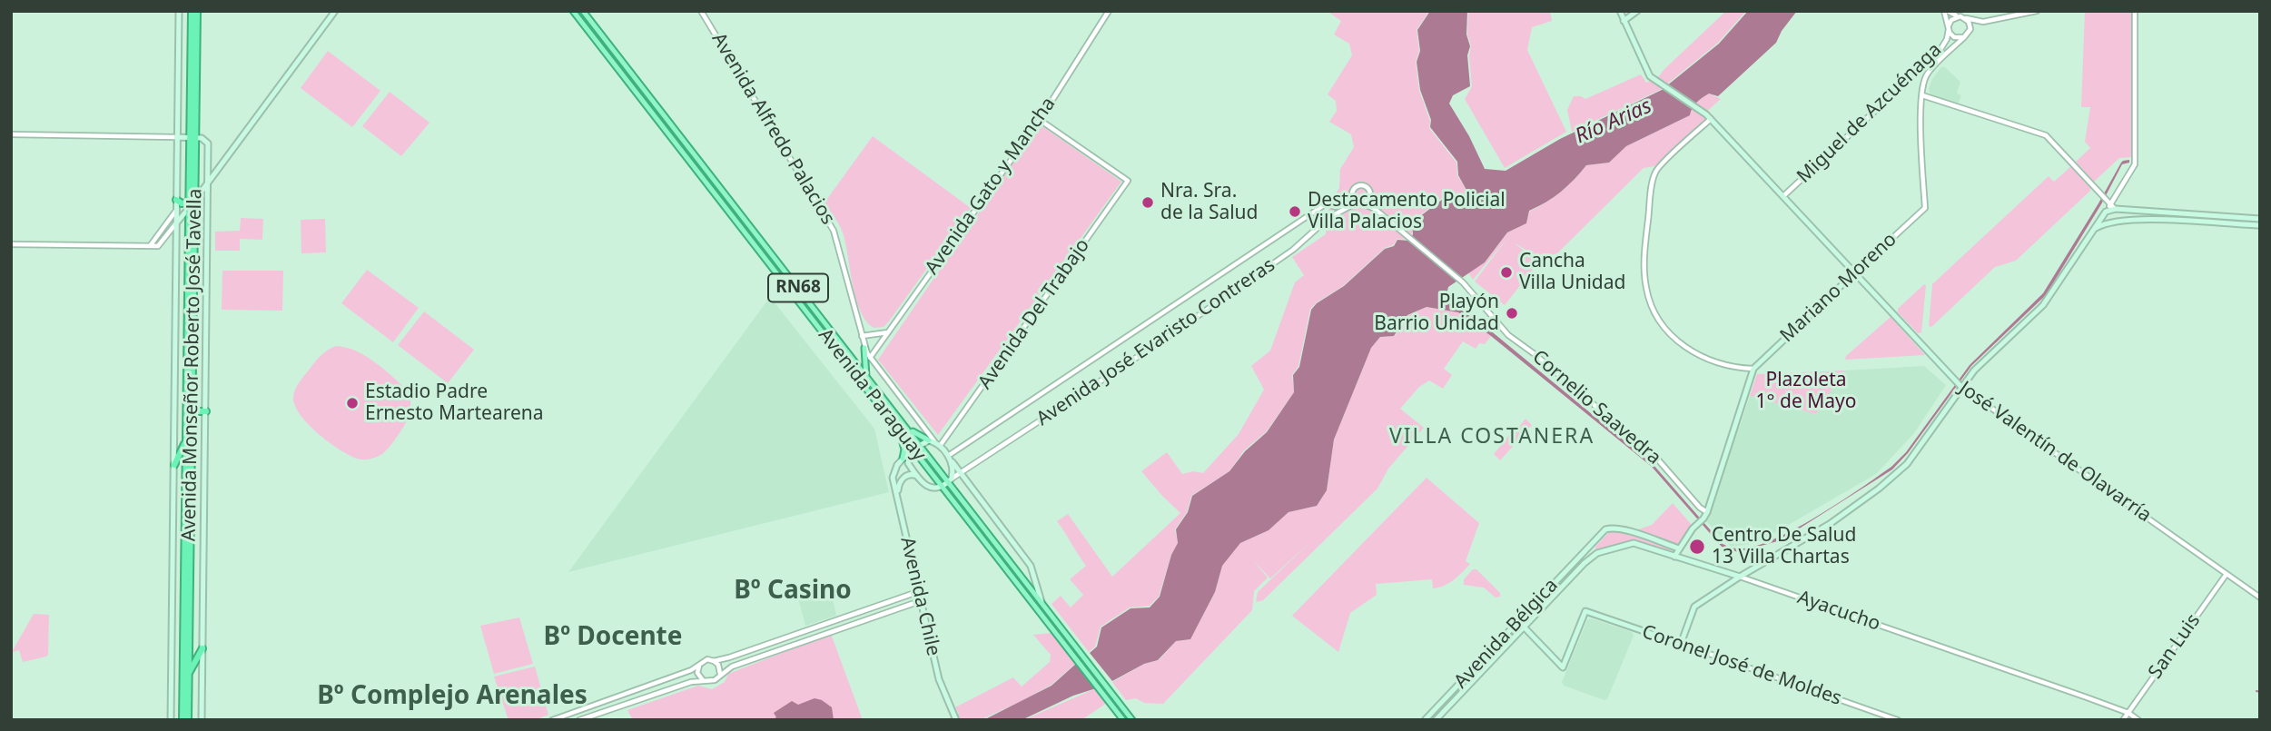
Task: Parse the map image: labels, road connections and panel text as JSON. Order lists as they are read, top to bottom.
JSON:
{
  "streets": {
    "highway": ["Avenida Monseñor Roberto José Tavella"],
    "main road": [
      "RN68",
      "Mariano Moreno",
      "Avenida Paraguay",
      "José Valentín de Olavarría",
      "Avenida Chile",
      "Ayacucho",
      "Avenida Bélgica",
      "Coronel José de Moldes"
    ],
    "street": [
      "Miguel de Azcuénaga",
      "Avenida Alfredo Palacios",
      "Avenida Gato y Mancha",
      "Avenida Del Trabajo",
      "Avenida José Evaristo Contreras",
      "Cornelio Saavedra",
      "San Luis"
    ]
  },
  "crossings": [
    ["Miguel de Azcuénaga", "José Valentín de Olavarría"],
    ["Avenida Alfredo Palacios", "Avenida Gato y Mancha"],
    ["Avenida Alfredo Palacios", "Avenida Del Trabajo"],
    ["Avenida Gato y Mancha", "Avenida Del Trabajo"],
    ["Mariano Moreno", "José Valentín de Olavarría"],
    ["Avenida José Evaristo Contreras", "Avenida Paraguay"],
    ["Avenida José Evaristo Contreras", "Cornelio Saavedra"],
    ["José Valentín de Olavarría", "San Luis"],
    ["Ayacucho", "Avenida Bélgica"],
    ["Ayacucho", "San Luis"],
    ["Avenida Bélgica", "Coronel José de Moldes"]
  ],
  "districts": [
    "VILLA COSTANERA",
    "Bº Casino",
    "Bº Docente",
    "Bº Complejo Arenales"
  ],
  "water": ["Río Arias"],
  "parks": ["Plazoleta 1° de Mayo"],
  "places": [
    "Nra. Sra. de la Salud",
    "Destacamento Policial Villa Palacios",
    "Cancha Villa Unidad",
    "Playón Barrio Unidad",
    "Estadio Padre Ernesto Martearena",
    "Centro De Salud 13 Villa Chartas"
  ]
}
